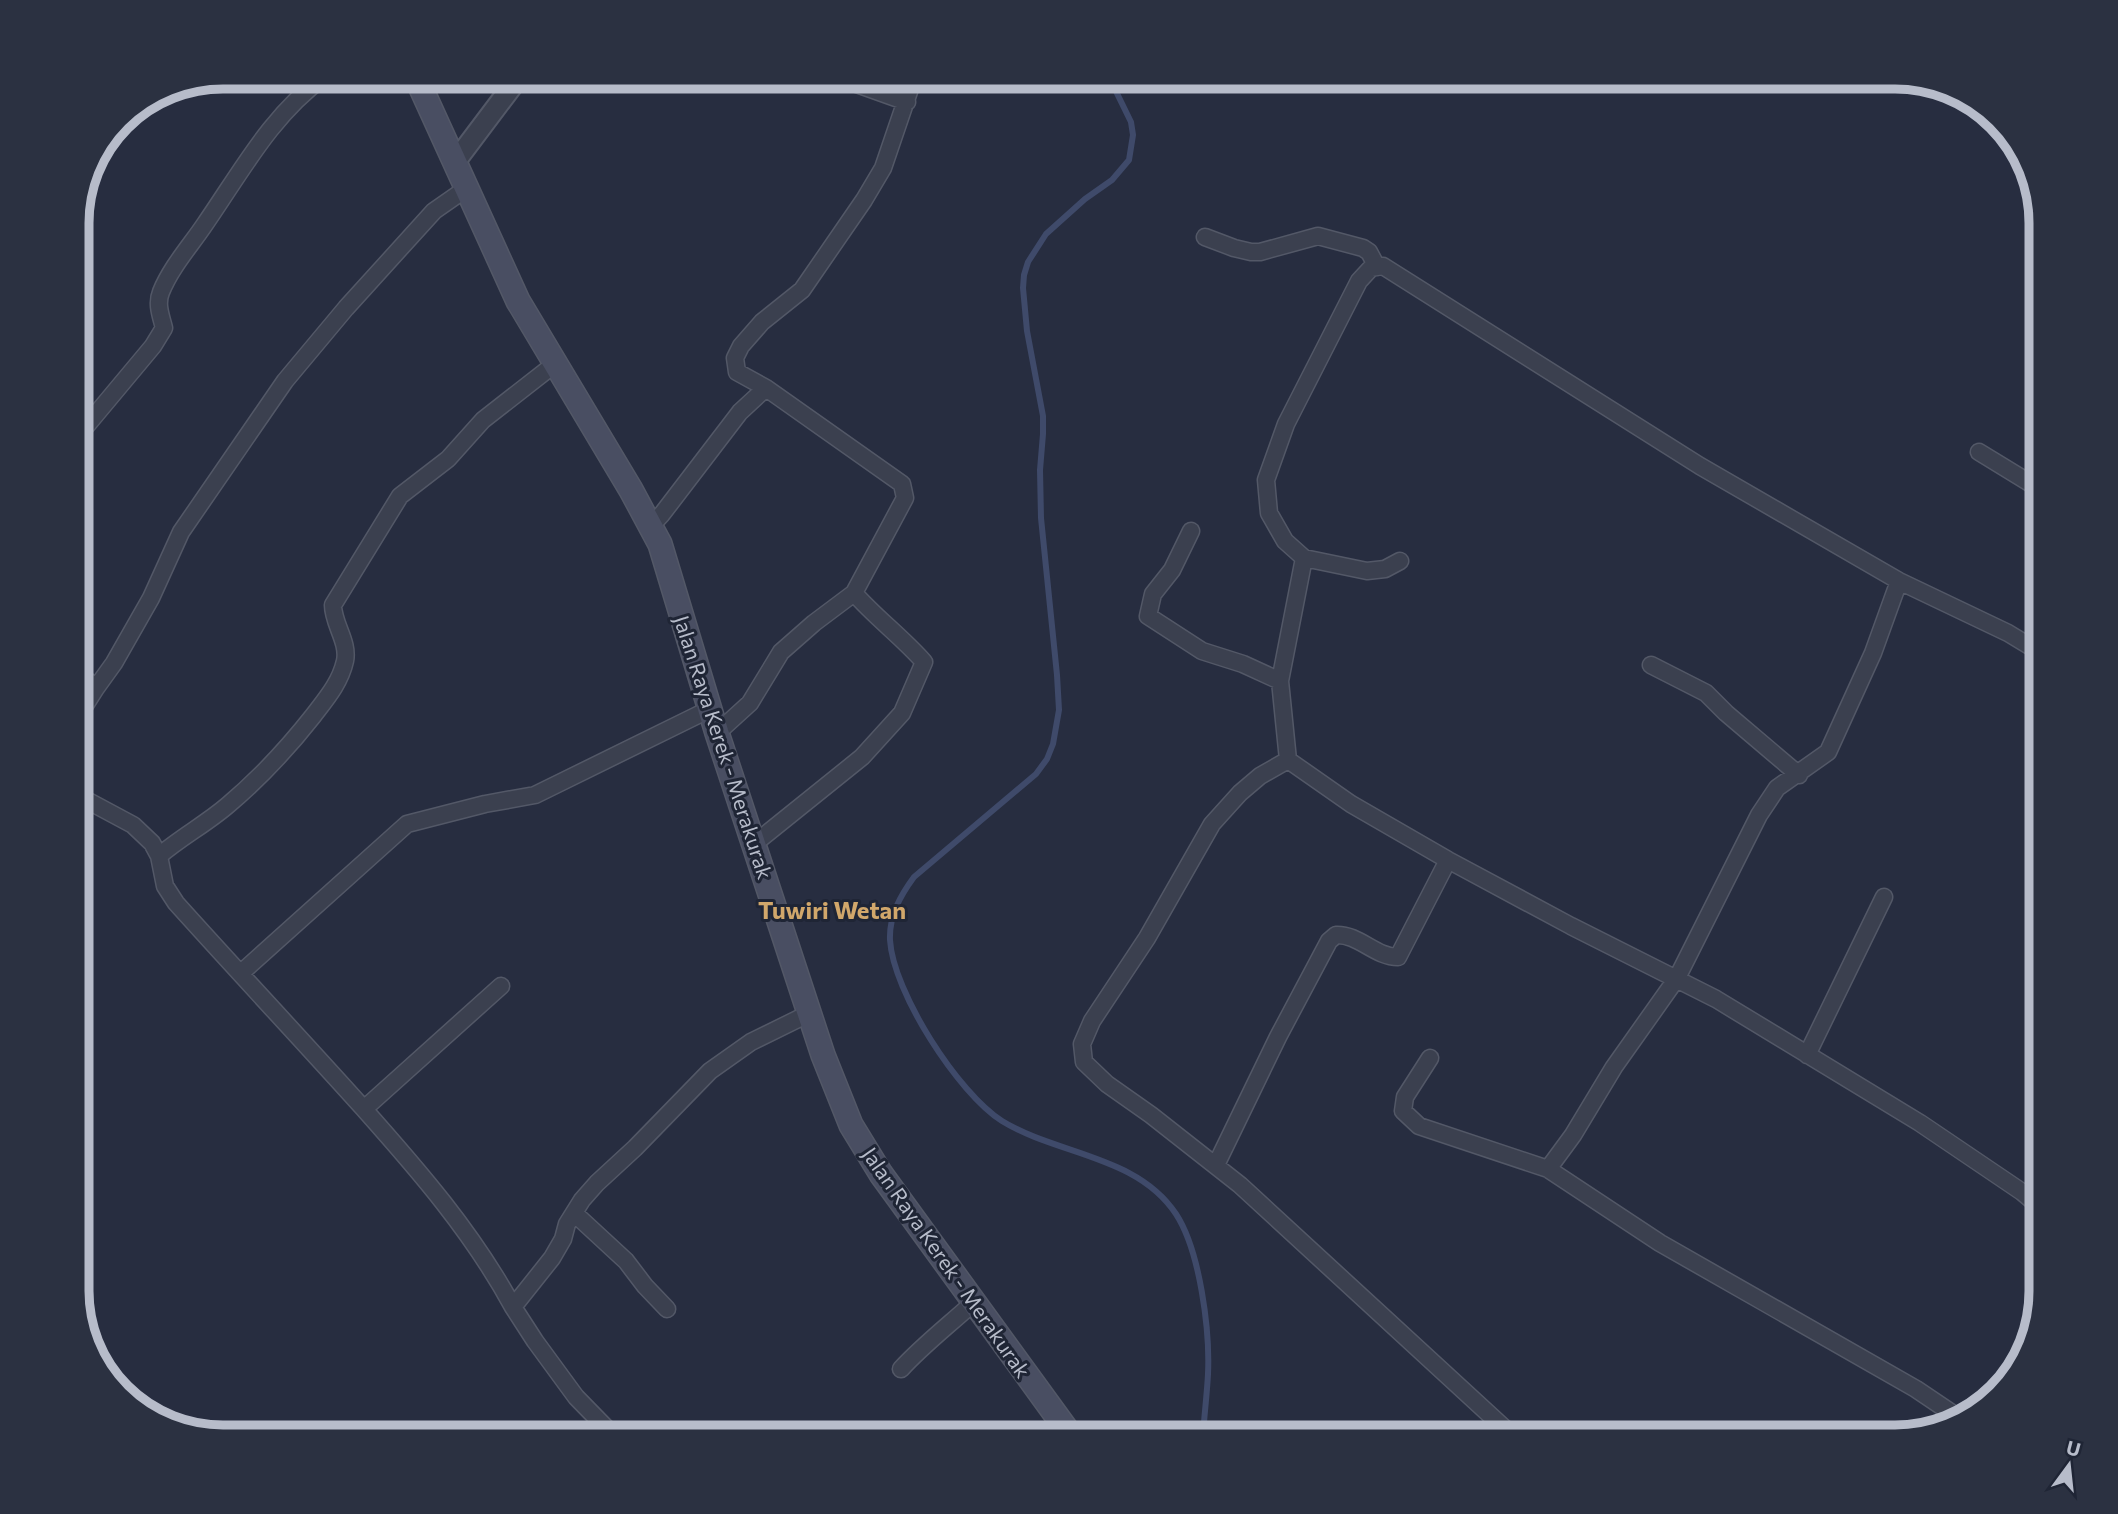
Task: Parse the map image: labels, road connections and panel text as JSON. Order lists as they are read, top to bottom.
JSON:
{
  "streets": {
    "main road": ["Jalan Raya Kerek - Merakurak"]
  },
  "districts": ["Tuwiri Wetan"],
  "north": "top"
}
